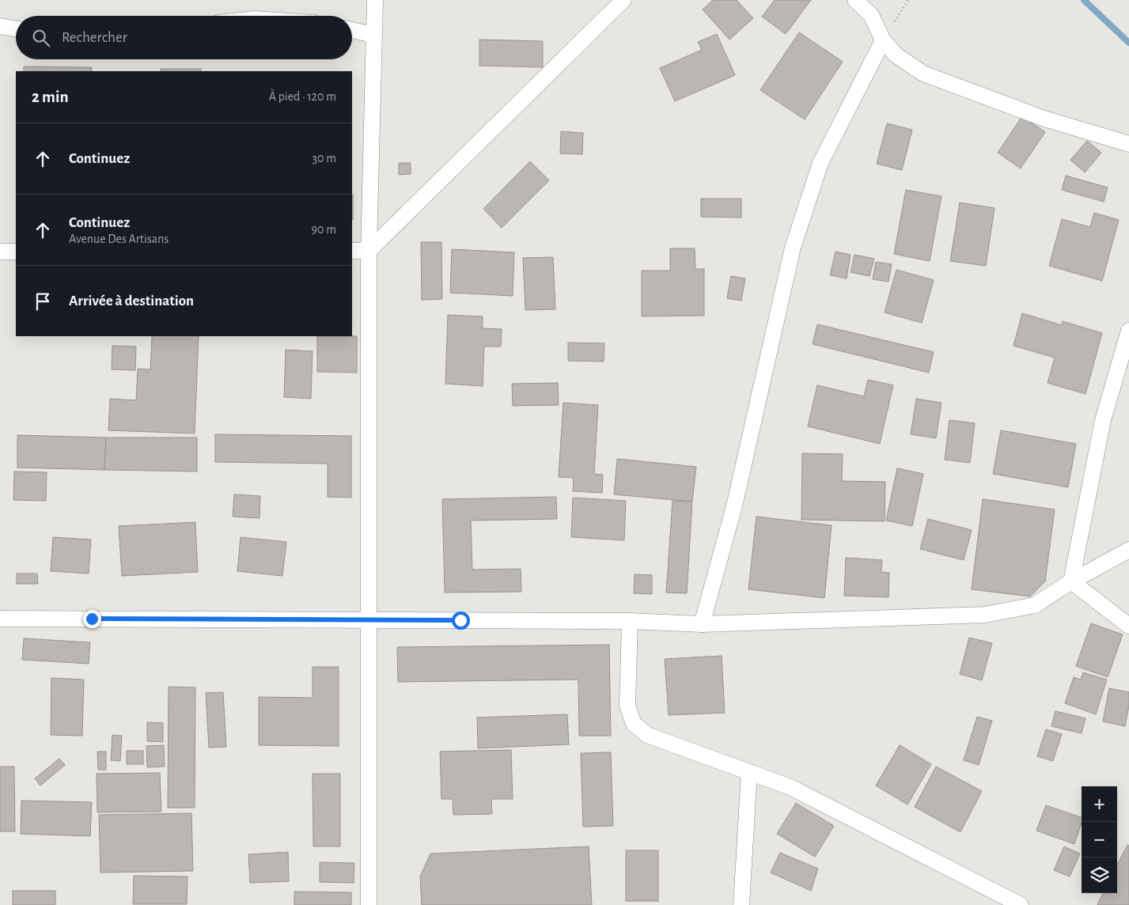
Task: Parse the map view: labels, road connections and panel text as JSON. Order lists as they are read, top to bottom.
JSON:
{
  "page": {
    "search": "Rechercher",
    "heading": ["2 min", "À pied · 120 m"],
    "list": [
      ["Continuez", "30 m"],
      ["Continuez", "Avenue Des Artisans", "90 m"],
      "Arrivée à destination"
    ],
    "map_buttons": ["+", "−"]
  }
}
